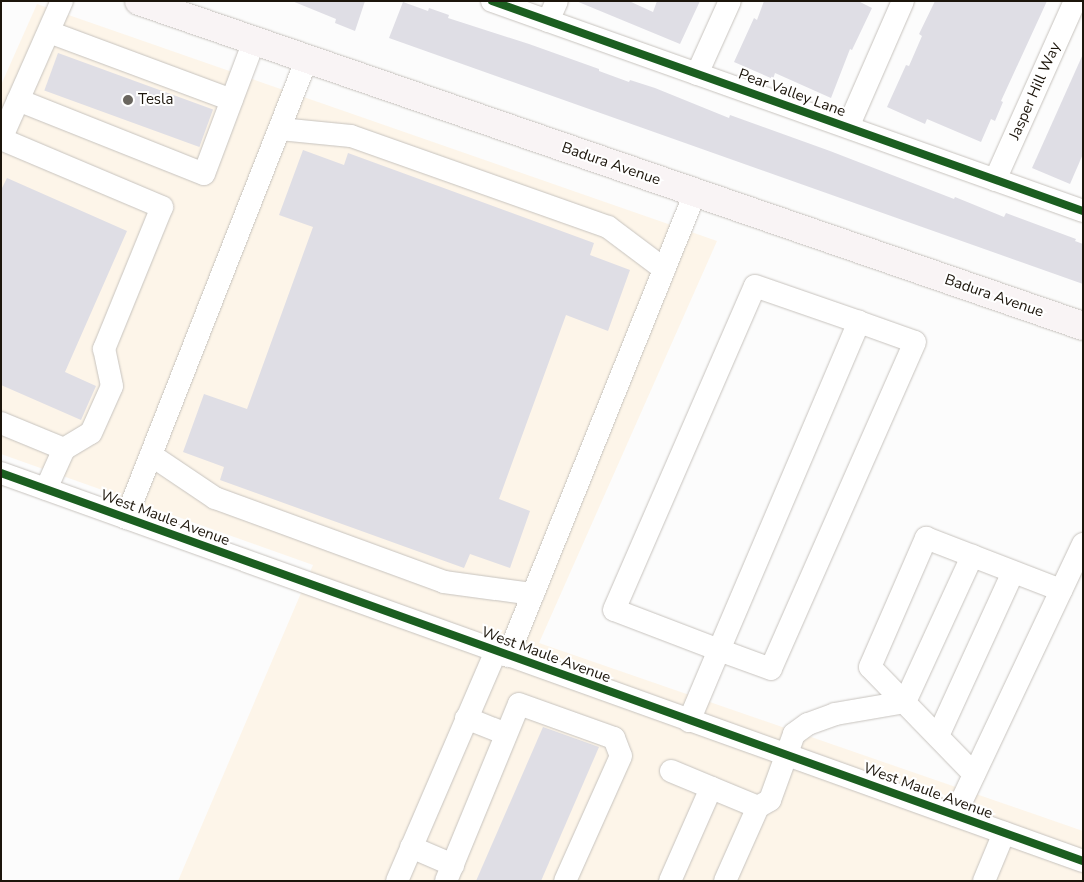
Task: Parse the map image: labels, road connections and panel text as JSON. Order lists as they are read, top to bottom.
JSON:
{
  "streets": {
    "main road": ["Badura Avenue"],
    "street": ["Jasper Hill Way", "Pear Valley Lane", "West Maule Avenue"]
  },
  "crossings": [
    ["Jasper Hill Way", "Pear Valley Lane"]
  ],
  "places": ["Tesla"]
}
